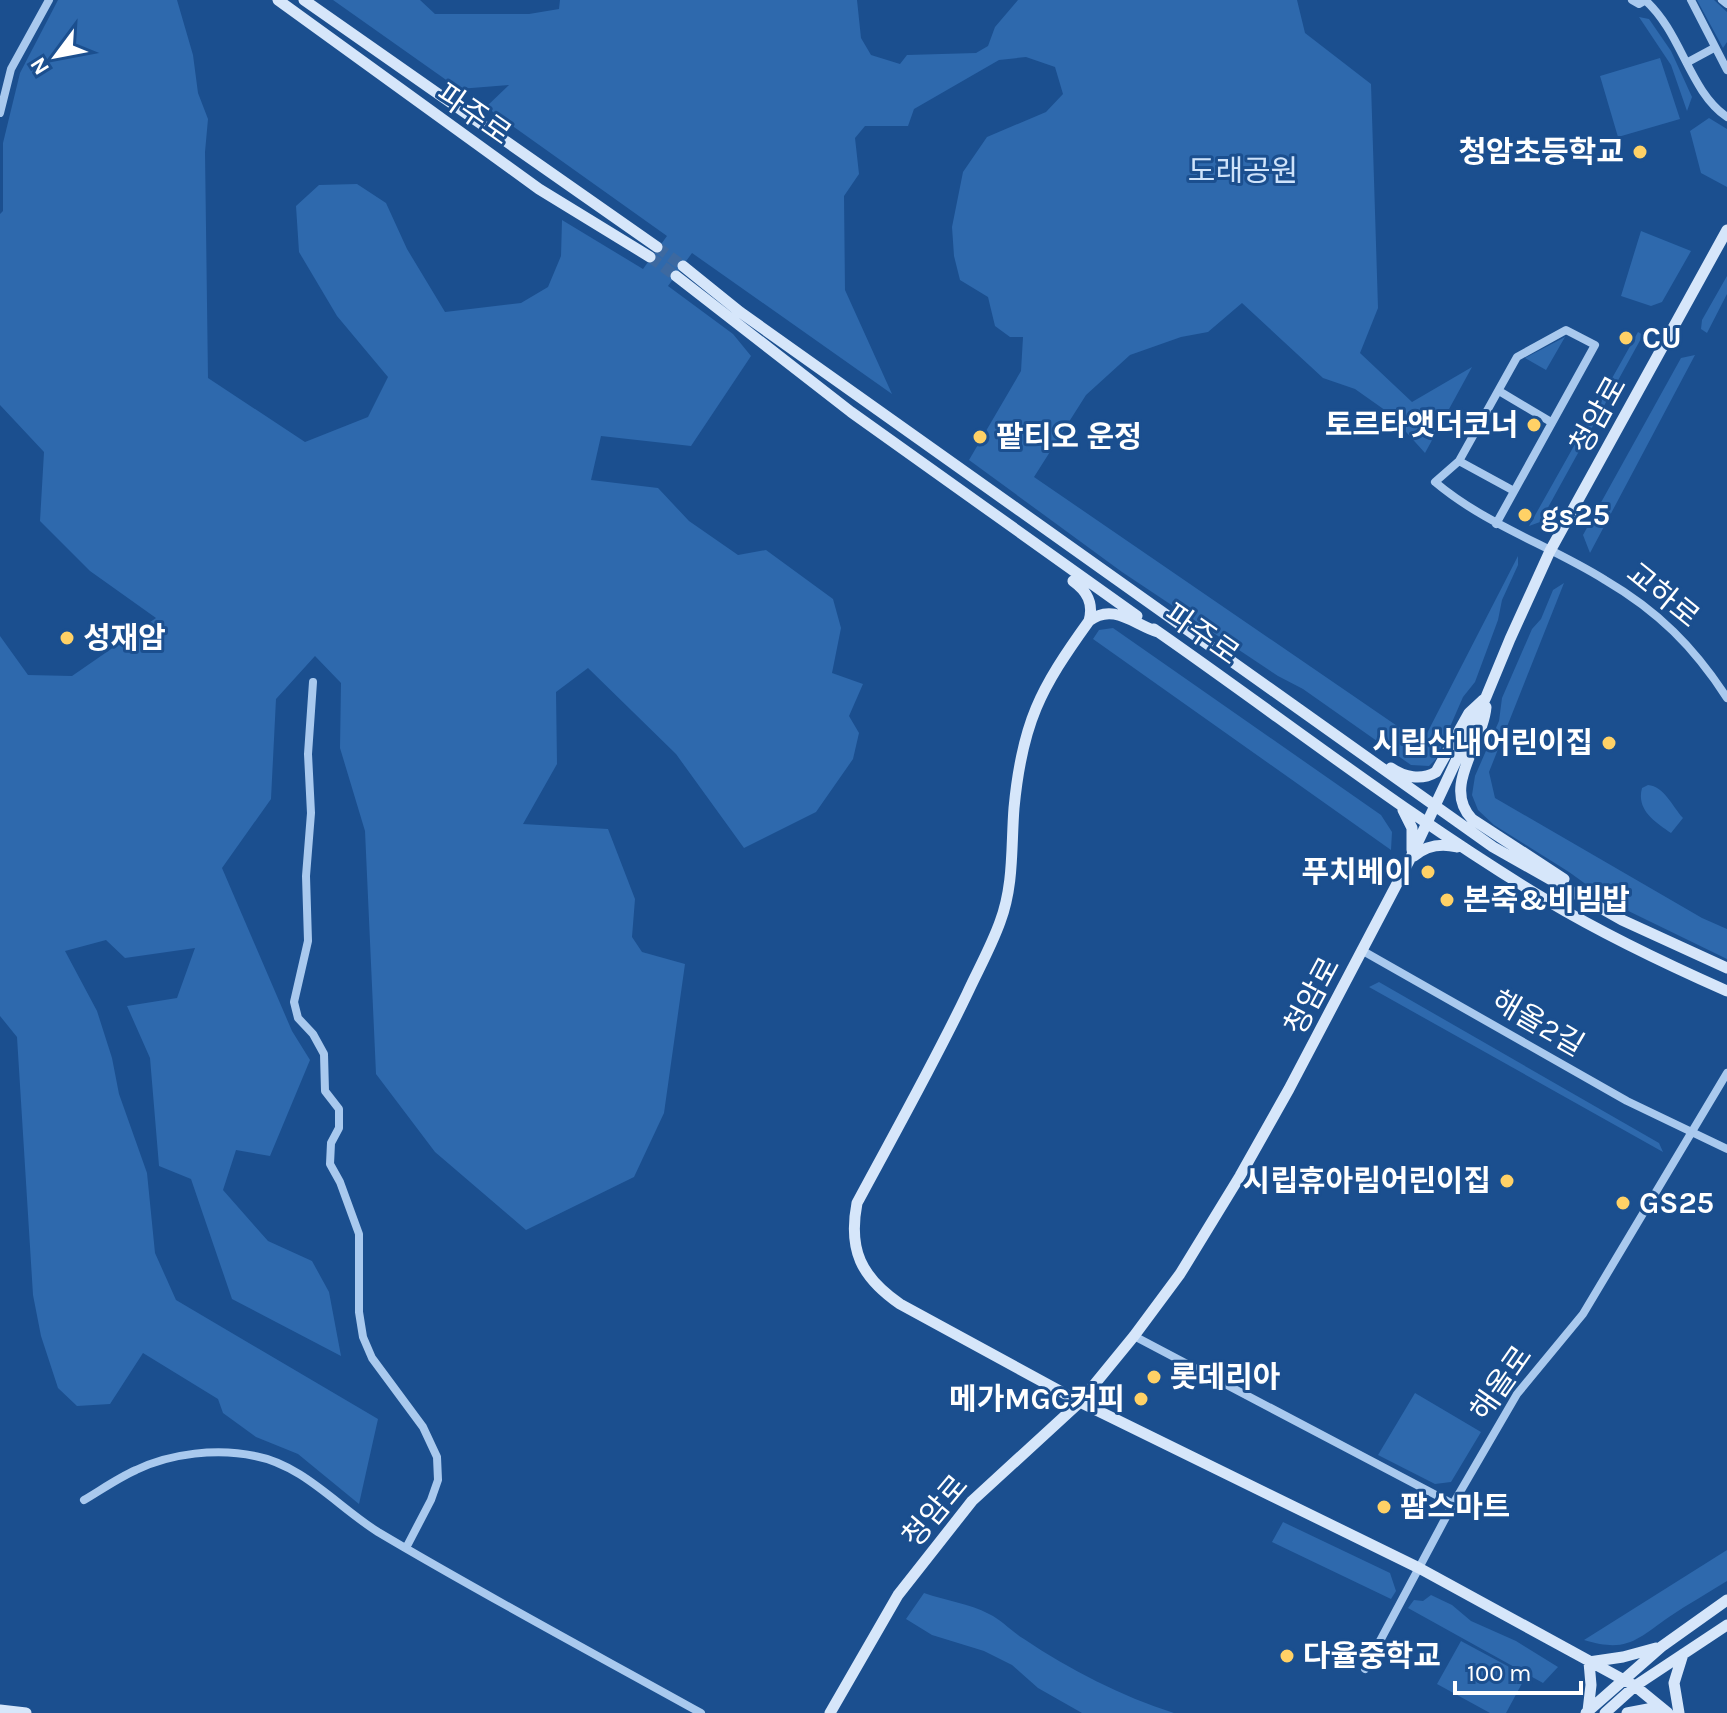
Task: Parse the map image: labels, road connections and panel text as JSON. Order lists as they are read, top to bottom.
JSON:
{
  "streets": {
    "main road": ["파주로", "청암로"],
    "street": ["교하로", "해올2길", "해올로"]
  },
  "crossings": [
    ["파주로", "청암로"],
    ["청암로", "교하로"],
    ["청암로", "해올2길"],
    ["해올2길", "해올로"]
  ],
  "parks": ["도래공원"],
  "places": [
    "청암초등학교",
    "CU",
    "토르타앳더코너",
    "팥티오 운정",
    "gs25",
    "성재암",
    "시립산내어린이집",
    "푸치베이",
    "본죽&비빔밥",
    "시립휴아림어린이집",
    "GS25",
    "롯데리아",
    "메가MGC커피",
    "팜스마트",
    "다율중학교"
  ],
  "scale_bar": "100 m",
  "north": "bottom left"
}
